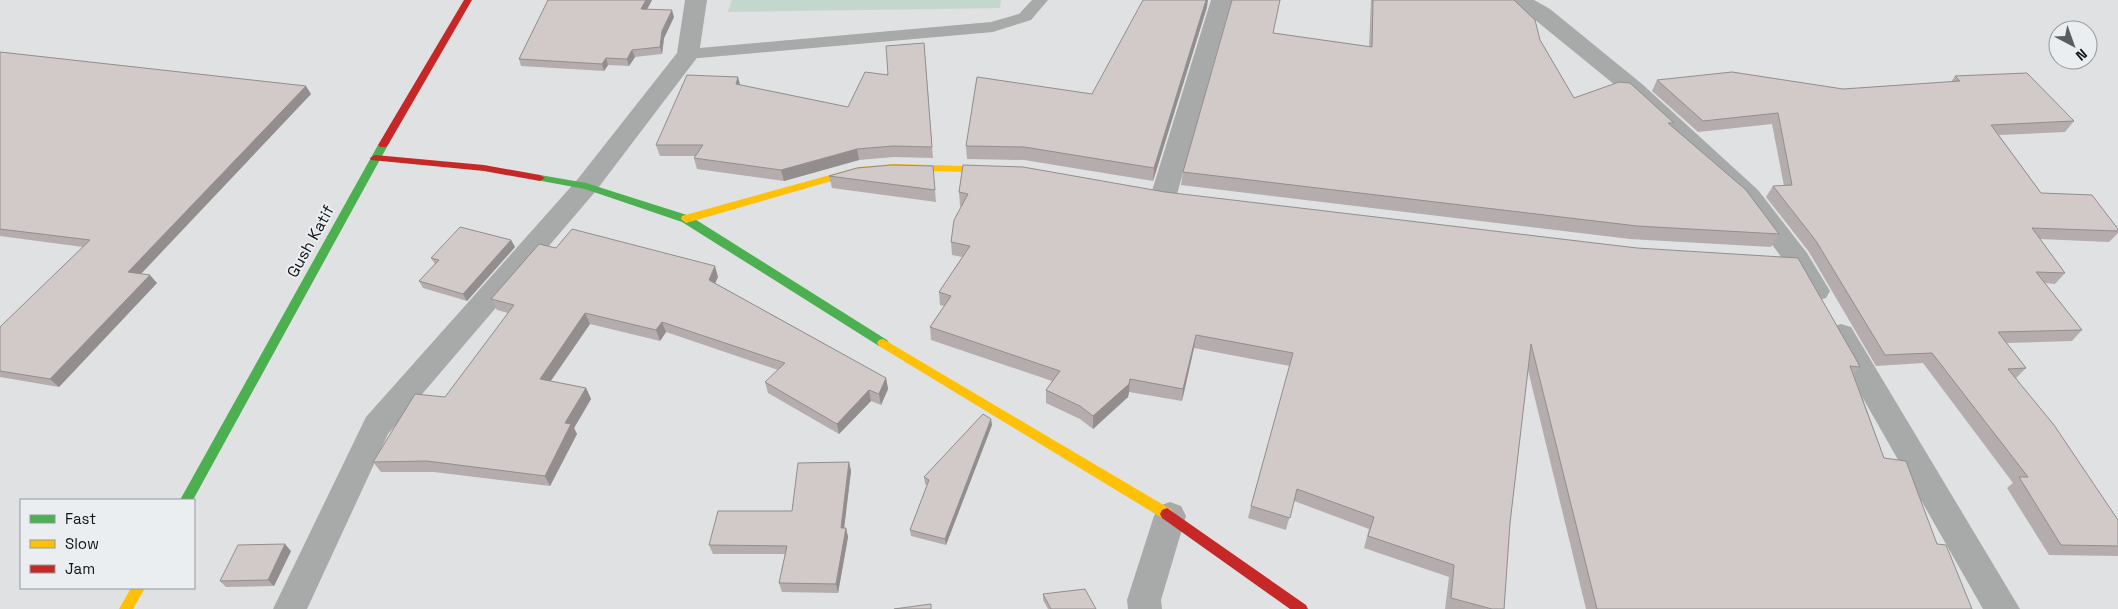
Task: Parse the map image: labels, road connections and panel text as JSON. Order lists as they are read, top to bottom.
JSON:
{
  "streets": {
    "street": ["Gush Katif"]
  },
  "legend": ["Fast", "Slow", "Jam"],
  "north": "bottom right"
}
